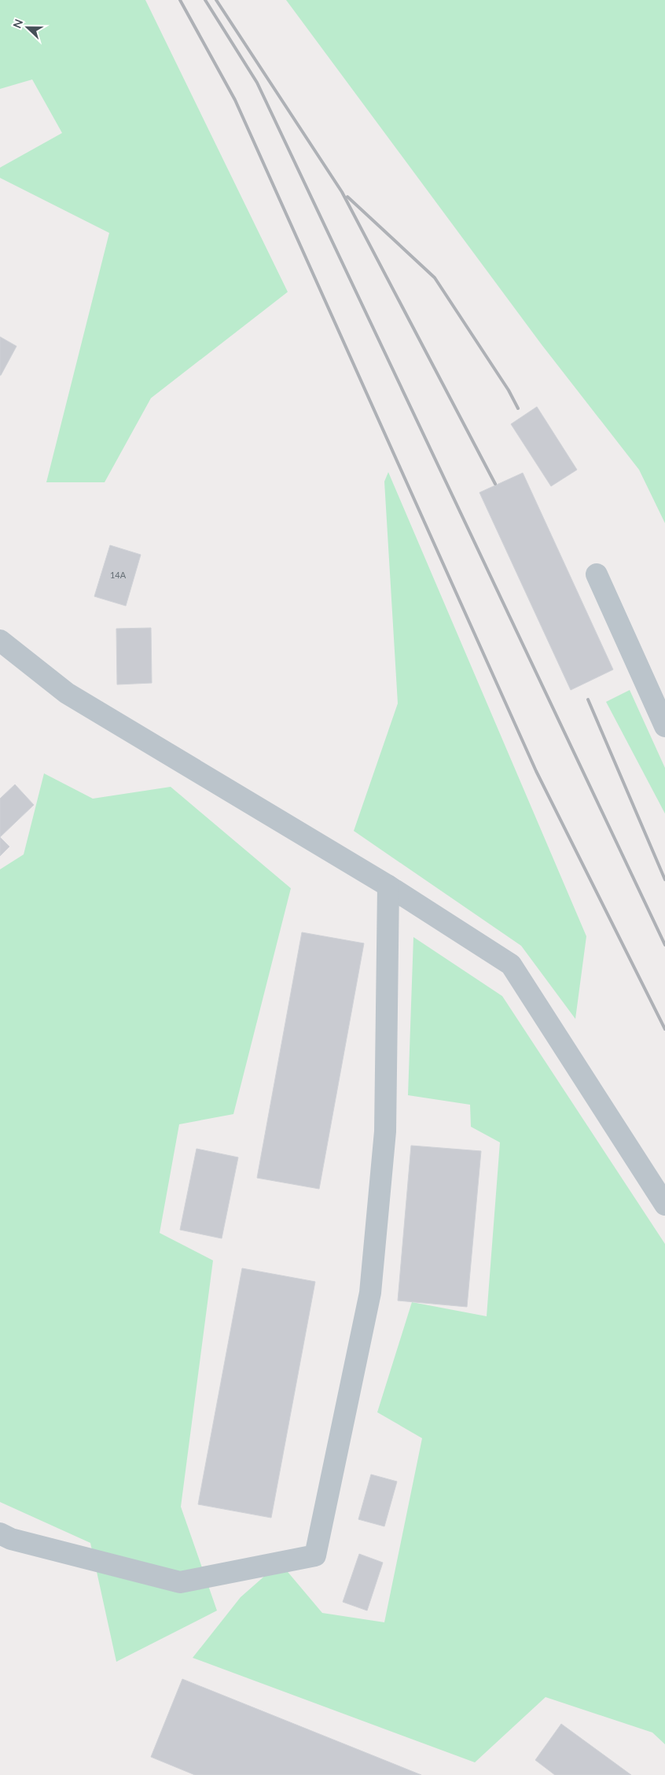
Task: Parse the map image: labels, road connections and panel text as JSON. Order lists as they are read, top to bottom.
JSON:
{
  "house_numbers": ["14А"],
  "north": "left"
}
